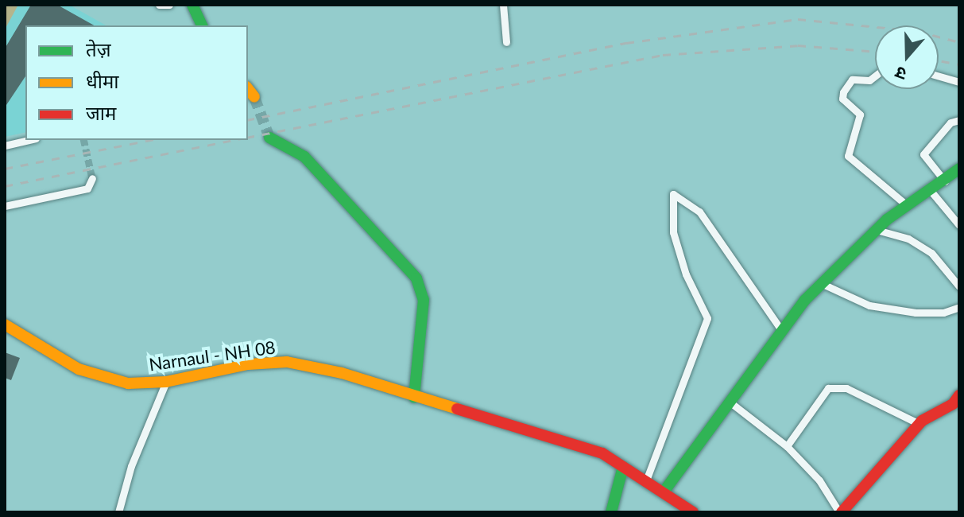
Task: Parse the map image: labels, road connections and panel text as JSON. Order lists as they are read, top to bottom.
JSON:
{
  "streets": {
    "main road": ["Narnaul - NH 08"]
  },
  "legend": ["तेज़", "धीमा", "जाम"],
  "north": "bottom"
}
